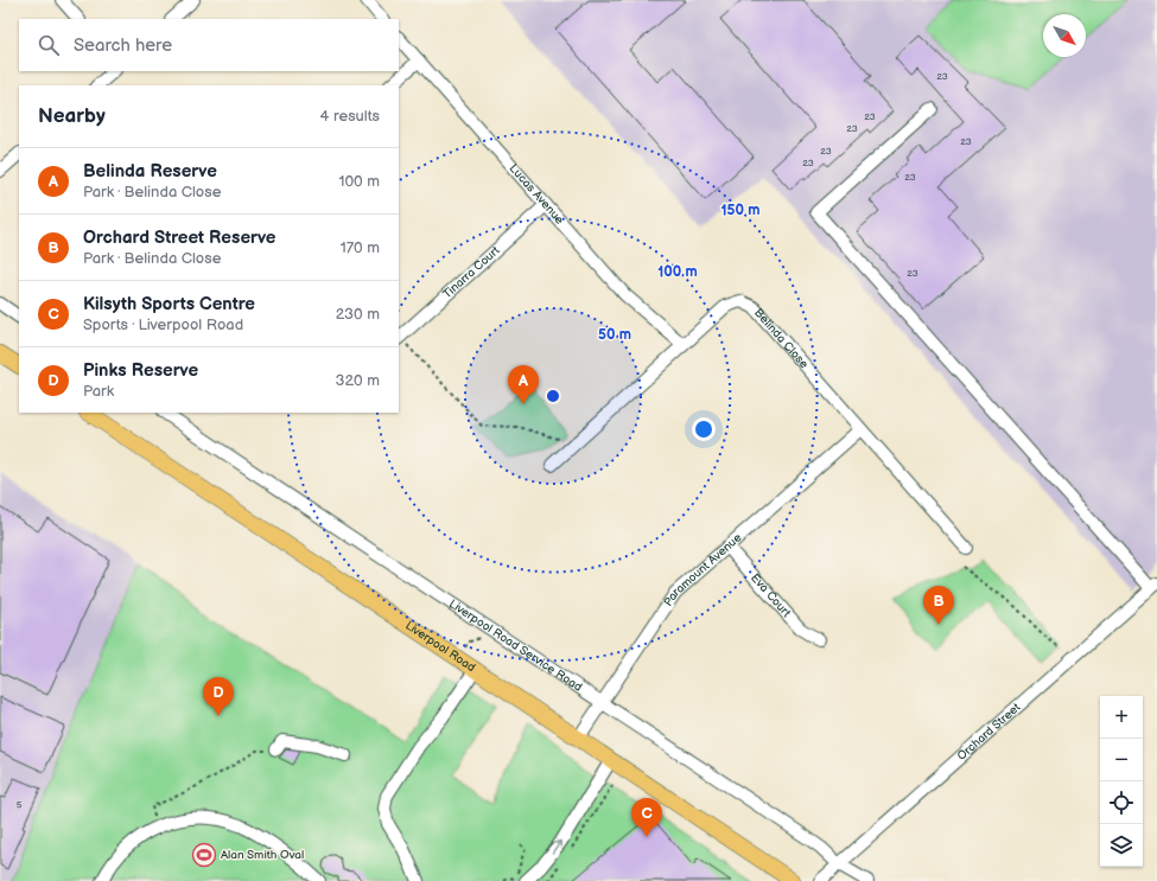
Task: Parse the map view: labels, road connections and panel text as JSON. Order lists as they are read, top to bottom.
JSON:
{
  "streets": {
    "main road": ["Liverpool Road"],
    "street": [
      "Lucas Avenue",
      "Tinarra Court",
      "Belinda Close",
      "Paramount Avenue",
      "Eva Court",
      "Liverpool Road Service Road",
      "Orchard Street"
    ]
  },
  "crossings": [
    ["Lucas Avenue", "Tinarra Court"],
    ["Lucas Avenue", "Belinda Close"],
    ["Belinda Close", "Paramount Avenue"],
    ["Paramount Avenue", "Eva Court"],
    ["Paramount Avenue", "Liverpool Road"],
    ["Paramount Avenue", "Liverpool Road Service Road"],
    ["Liverpool Road Service Road", "Orchard Street"]
  ],
  "places": {
    "sports": ["Alan Smith Oval"]
  },
  "house_numbers": [
    "23",
    "23",
    "23",
    "23",
    "23",
    "23",
    "23",
    "23",
    "5"
  ],
  "north": "bottom right",
  "page": {
    "search": "Search here",
    "heading": ["Nearby", "4 results"],
    "list": [
      {
        "mark": "A",
        "name": "Belinda Reserve",
        "note": "Park · Belinda Close",
        "value": "100 m"
      },
      {
        "mark": "B",
        "name": "Orchard Street Reserve",
        "note": "Park · Belinda Close",
        "value": "170 m"
      },
      {
        "mark": "C",
        "name": "Kilsyth Sports Centre",
        "note": "Sports · Liverpool Road",
        "value": "230 m"
      },
      {
        "mark": "D",
        "name": "Pinks Reserve",
        "note": "Park",
        "value": "320 m"
      }
    ],
    "pins": [
      "A",
      "B",
      "D",
      "C"
    ],
    "map_buttons": ["+", "−"]
  },
  "rings": ["150 m", "100 m", "50 m"]
}
